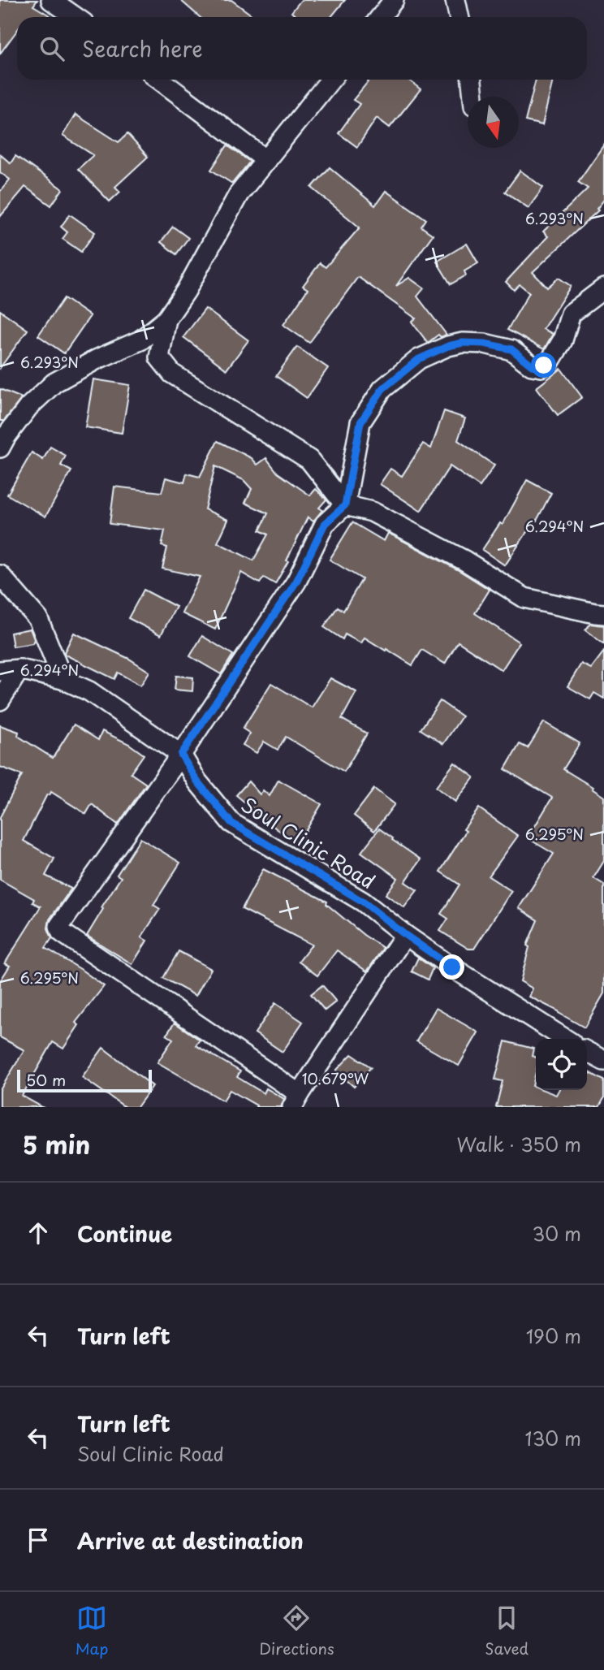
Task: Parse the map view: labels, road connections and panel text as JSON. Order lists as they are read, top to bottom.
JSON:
{
  "streets": {
    "street": ["Soul Clinic Road"]
  },
  "scale_bar": "50 m",
  "north": "bottom",
  "page": {
    "search": "Search here",
    "scale": "50 m",
    "heading": ["5 min", "Walk · 350 m"],
    "list": [
      ["Continue", "30 m"],
      ["Turn left", "190 m"],
      ["Turn left", "Soul Clinic Road", "130 m"],
      "Arrive at destination"
    ],
    "nav": ["Map", "Directions", "Saved"]
  },
  "coordinates": [
    "6.293°N",
    "6.294°N",
    "6.295°N",
    "10.679°W"
  ]
}
